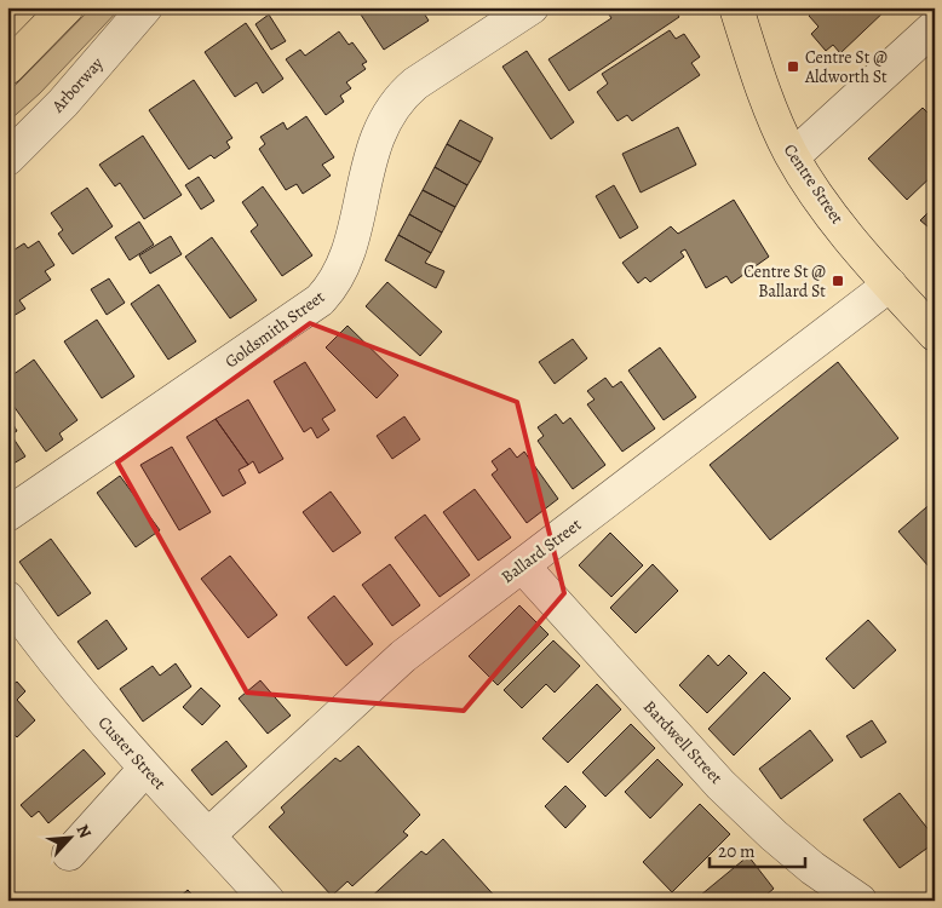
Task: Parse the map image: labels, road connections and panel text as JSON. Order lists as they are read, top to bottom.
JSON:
{
  "streets": {
    "main road": ["Centre Street"],
    "street": [
      "Arborway",
      "Goldsmith Street",
      "Ballard Street",
      "Bardwell Street",
      "Custer Street"
    ]
  },
  "crossings": [
    ["Centre Street", "Ballard Street"],
    ["Ballard Street", "Bardwell Street"],
    ["Ballard Street", "Custer Street"]
  ],
  "places": {
    "transit": ["Centre St @ Aldworth St", "Centre St @ Ballard St"]
  },
  "scale_bar": "20 m",
  "north": "top right"
}
